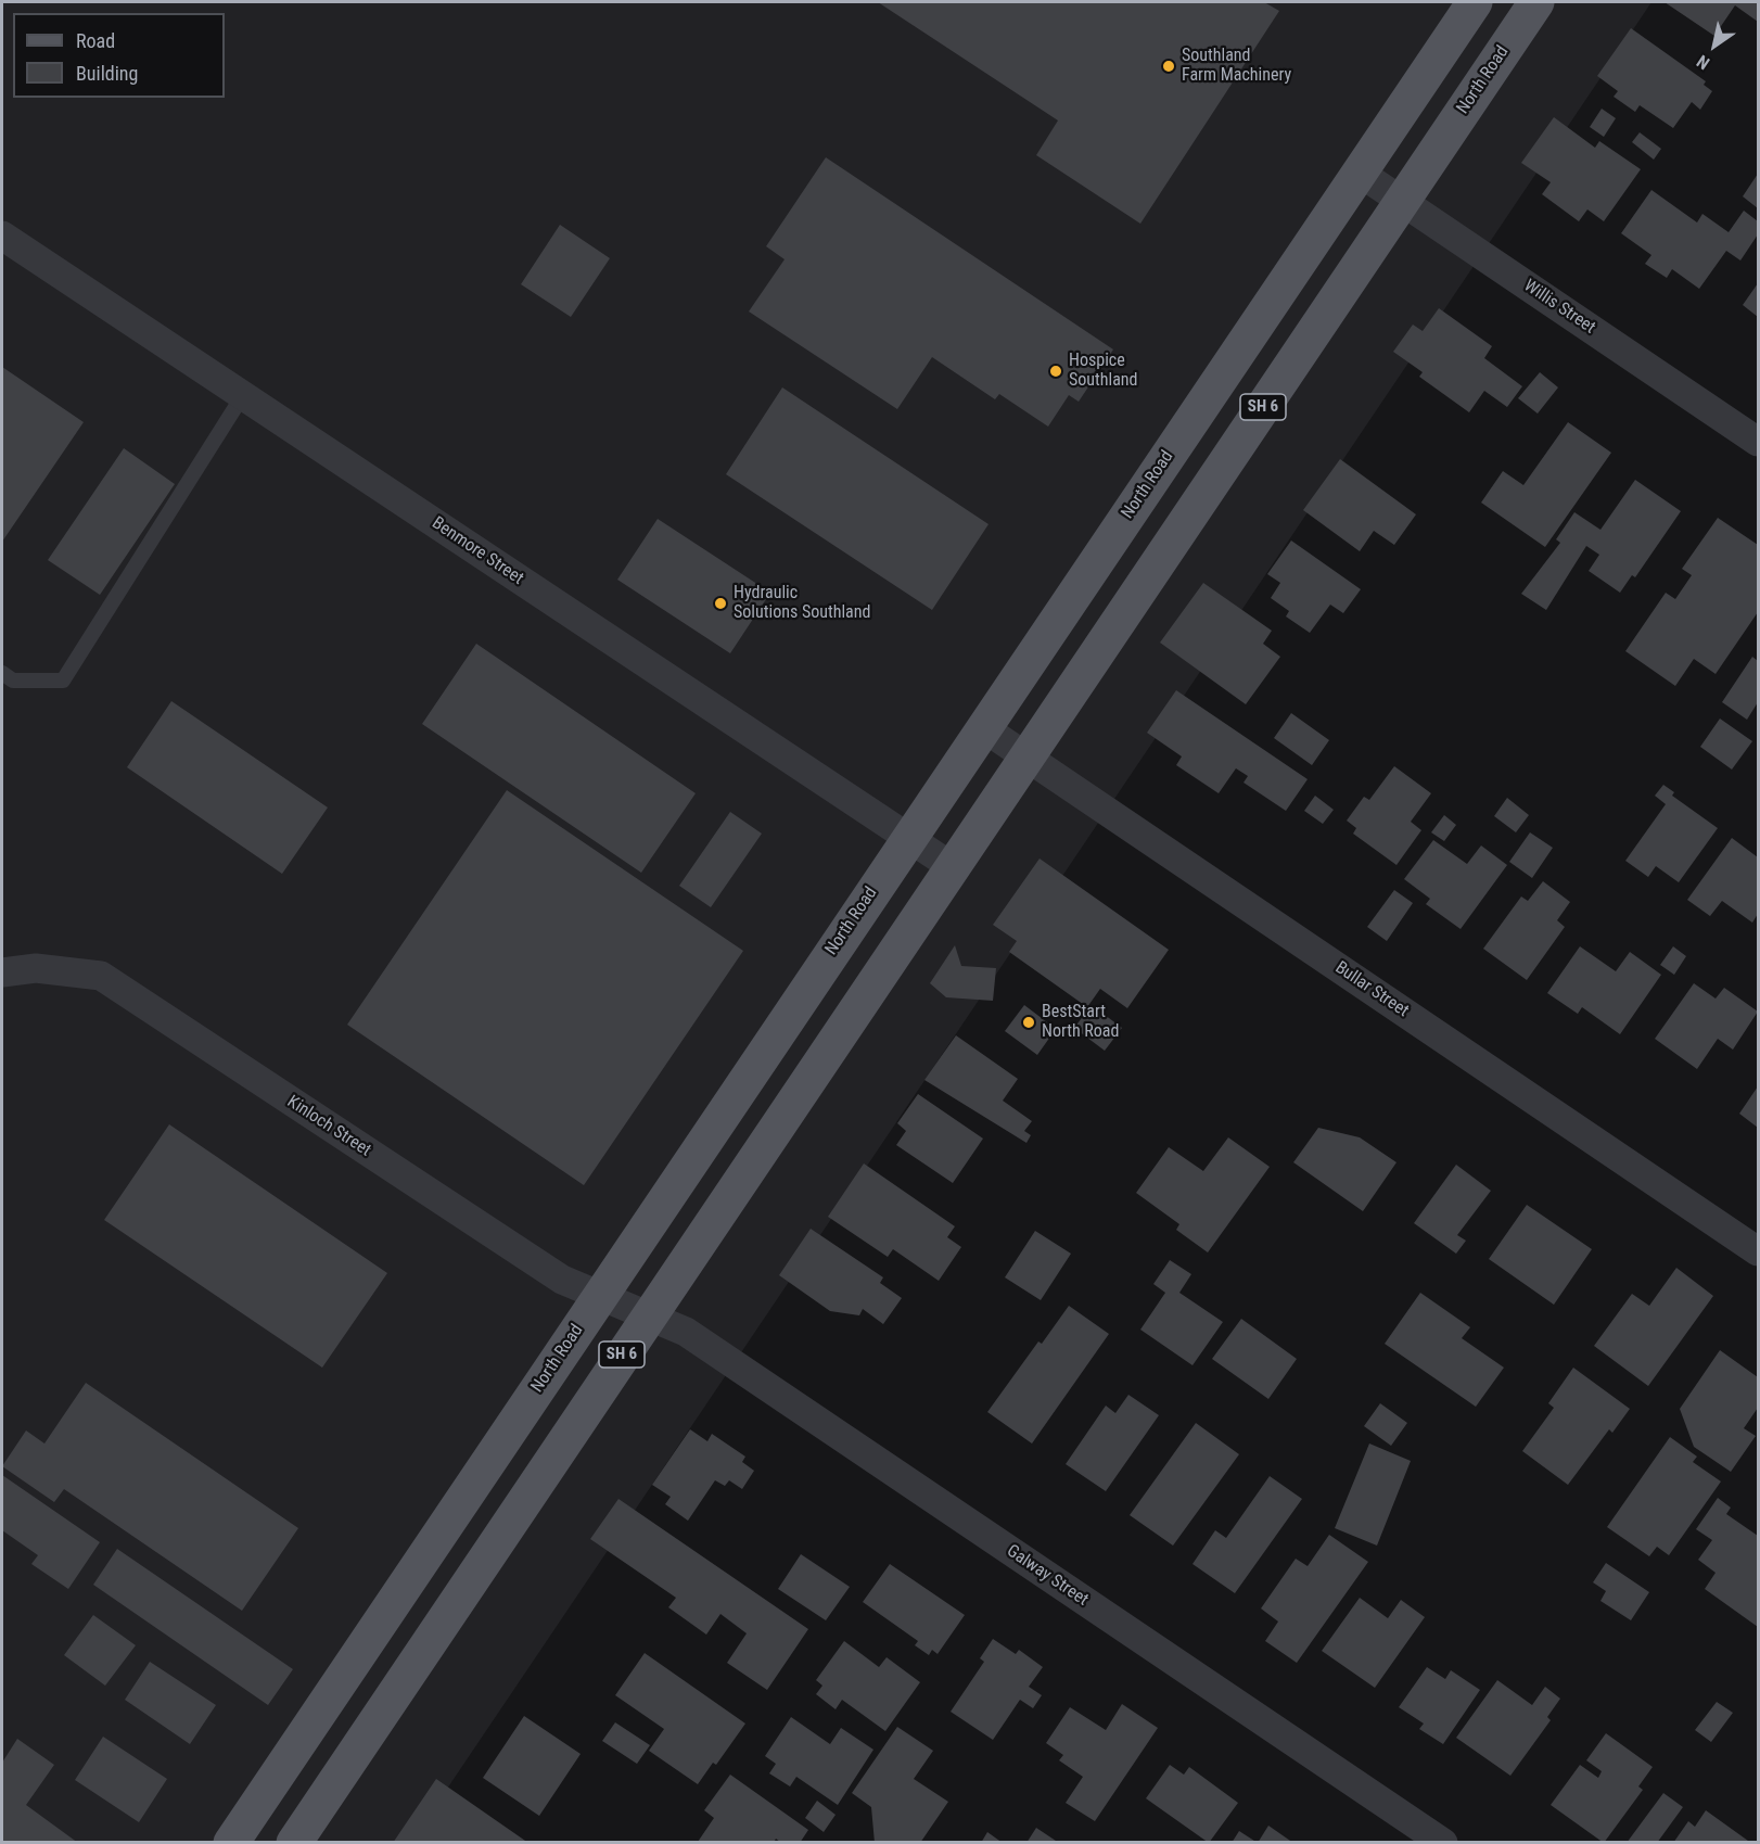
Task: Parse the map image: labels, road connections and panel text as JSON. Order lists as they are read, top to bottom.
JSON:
{
  "streets": {
    "main road": ["North Road", "SH 6"],
    "street": [
      "Willis Street",
      "Benmore Street",
      "Bullar Street",
      "Kinloch Street",
      "Galway Street"
    ]
  },
  "crossings": [
    ["North Road", "Willis Street"],
    ["North Road", "Benmore Street"],
    ["North Road", "Bullar Street"],
    ["North Road", "Kinloch Street"],
    ["North Road", "Galway Street"],
    ["Kinloch Street", "Galway Street"]
  ],
  "places": [
    "Southland Farm Machinery",
    "Hospice Southland",
    "Hydraulic Solutions Southland",
    "BestStart North Road"
  ],
  "legend": ["Road", "Building"],
  "north": "bottom left"
}
